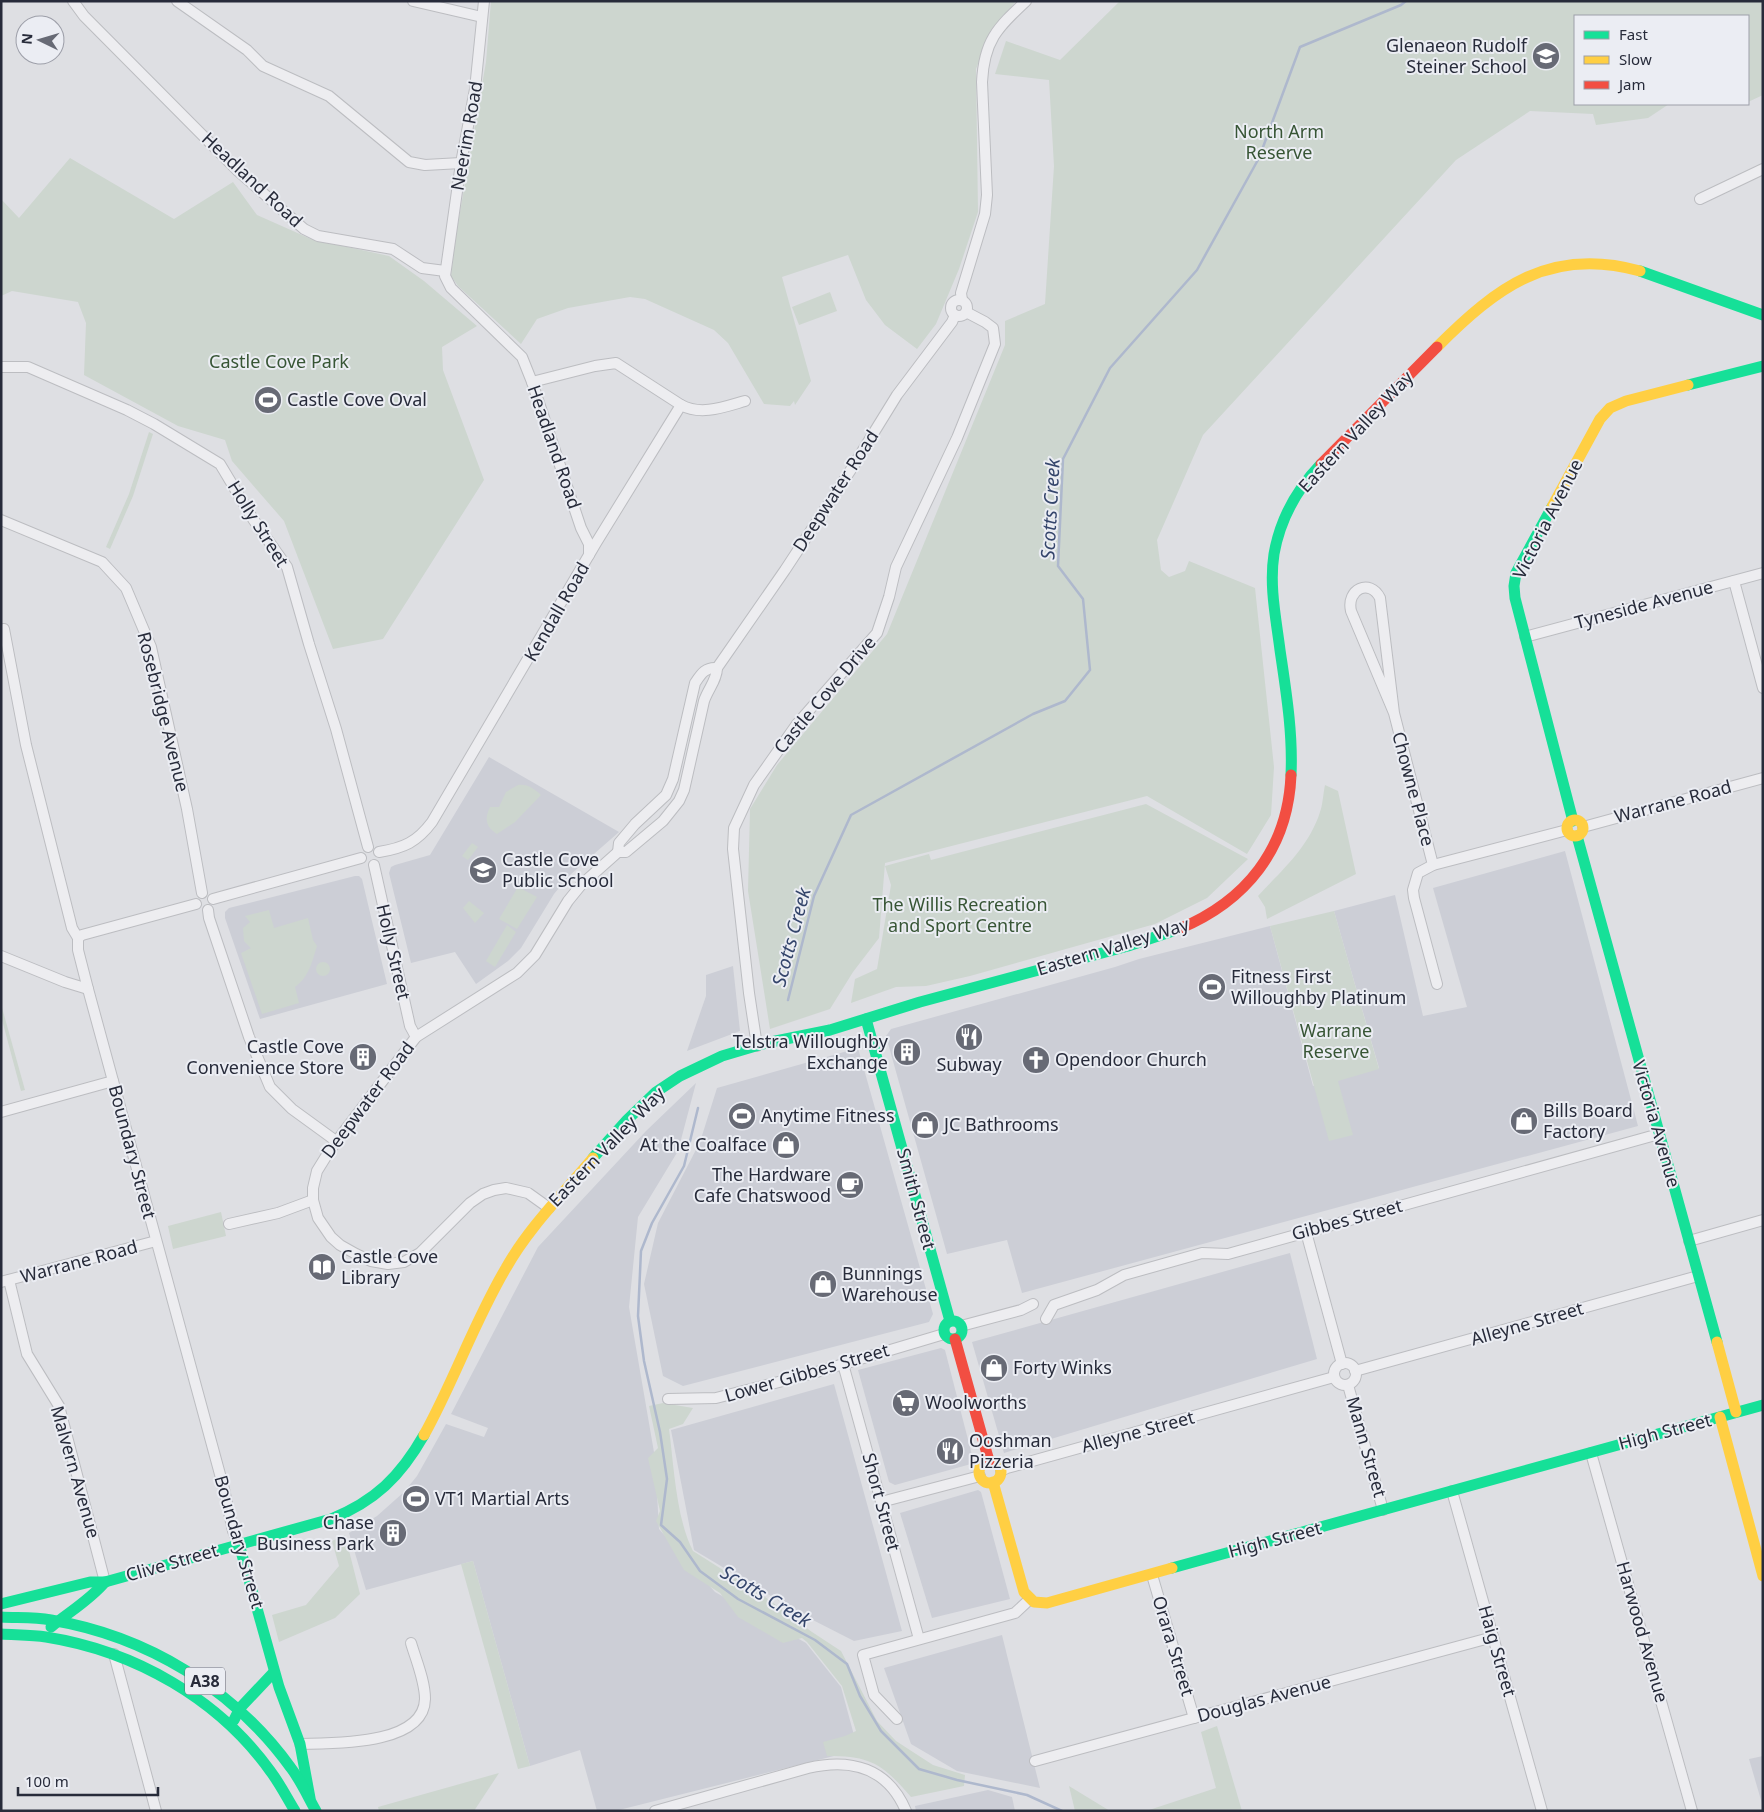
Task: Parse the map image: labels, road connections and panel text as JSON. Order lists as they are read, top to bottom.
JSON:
{
  "streets": {
    "main road": [
      "Eastern Valley Way",
      "Victoria Avenue",
      "Boundary Street",
      "Smith Street",
      "High Street",
      "Clive Street",
      "A38"
    ],
    "street": [
      "Neerim Road",
      "Headland Road",
      "Deepwater Road",
      "Holly Street",
      "Tyneside Avenue",
      "Kendall Road",
      "Castle Cove Drive",
      "Rosebridge Avenue",
      "Chowne Place",
      "Warrane Road",
      "Gibbes Street",
      "Alleyne Street",
      "Lower Gibbes Street",
      "Mann Street",
      "Malvern Avenue",
      "Short Street",
      "Harwood Avenue",
      "Orara Street",
      "Haig Street",
      "Douglas Avenue"
    ]
  },
  "crossings": [
    ["Neerim Road", "Headland Road"],
    ["Headland Road", "Kendall Road"],
    ["Eastern Valley Way", "Deepwater Road"],
    ["Eastern Valley Way", "Castle Cove Drive"],
    ["Eastern Valley Way", "Boundary Street"],
    ["Eastern Valley Way", "Smith Street"],
    ["Eastern Valley Way", "Clive Street"],
    ["Deepwater Road", "Holly Street"],
    ["Deepwater Road", "Castle Cove Drive"],
    ["Victoria Avenue", "Tyneside Avenue"],
    ["Victoria Avenue", "Warrane Road"],
    ["Victoria Avenue", "Gibbes Street"],
    ["Victoria Avenue", "Alleyne Street"],
    ["Victoria Avenue", "High Street"],
    ["Holly Street", "Kendall Road"],
    ["Chowne Place", "Warrane Road"],
    ["Warrane Road", "Boundary Street"],
    ["Warrane Road", "Malvern Avenue"],
    ["Boundary Street", "Clive Street"],
    ["Boundary Street", "A38"],
    ["Smith Street", "Lower Gibbes Street"],
    ["Alleyne Street", "Mann Street"],
    ["Lower Gibbes Street", "Short Street"],
    ["High Street", "Mann Street"],
    ["High Street", "Harwood Avenue"],
    ["High Street", "Orara Street"],
    ["High Street", "Haig Street"],
    ["Malvern Avenue", "Clive Street"],
    ["Clive Street", "A38"],
    ["Orara Street", "Douglas Avenue"],
    ["Haig Street", "Douglas Avenue"]
  ],
  "water": ["Scotts Creek"],
  "parks": [
    "North Arm Reserve",
    "Castle Cove Park",
    "The Willis Recreation and Sport Centre",
    "Warrane Reserve"
  ],
  "places": {
    "school or university": ["Glenaeon Rudolf Steiner School", "Castle Cove Public School"],
    "sports": [
      "Castle Cove Oval",
      "Fitness First Willoughby Platinum",
      "Anytime Fitness",
      "VT1 Martial Arts"
    ],
    "restaurant": ["Subway", "Ooshman Pizzeria"],
    "building": ["Telstra Willoughby Exchange", "Castle Cove Convenience Store", "Chase Business Park"],
    "church": ["Opendoor Church"],
    "shop": [
      "Bills Board Factory",
      "JC Bathrooms",
      "At the Coalface",
      "Bunnings Warehouse",
      "Forty Winks"
    ],
    "cafe": ["The Hardware Cafe Chatswood"],
    "library": ["Castle Cove Library"],
    "supermarket": ["Woolworths"]
  },
  "legend": ["Fast", "Slow", "Jam"],
  "scale_bar": "100 m",
  "north": "left"
}
